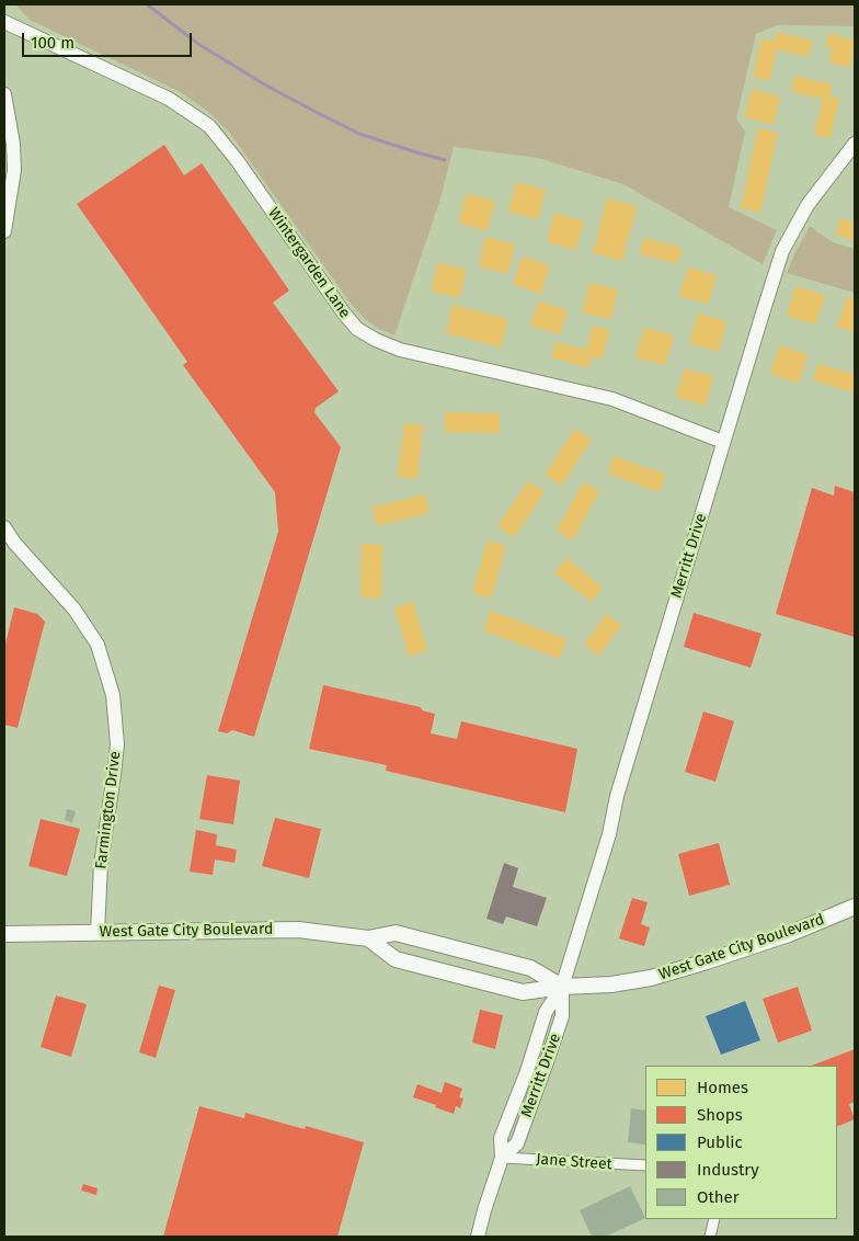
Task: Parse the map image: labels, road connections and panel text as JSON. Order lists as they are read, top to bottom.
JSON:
{
  "streets": {
    "main road": ["West Gate City Boulevard"],
    "street": [
      "Wintergarden Lane",
      "Merritt Drive",
      "Farmington Drive",
      "Jane Street"
    ]
  },
  "crossings": [
    ["Wintergarden Lane", "Merritt Drive"],
    ["Merritt Drive", "West Gate City Boulevard"],
    ["Merritt Drive", "Jane Street"],
    ["Farmington Drive", "West Gate City Boulevard"]
  ],
  "legend": [
    "Homes",
    "Shops",
    "Public",
    "Industry",
    "Other"
  ],
  "scale_bar": "100 m"
}
